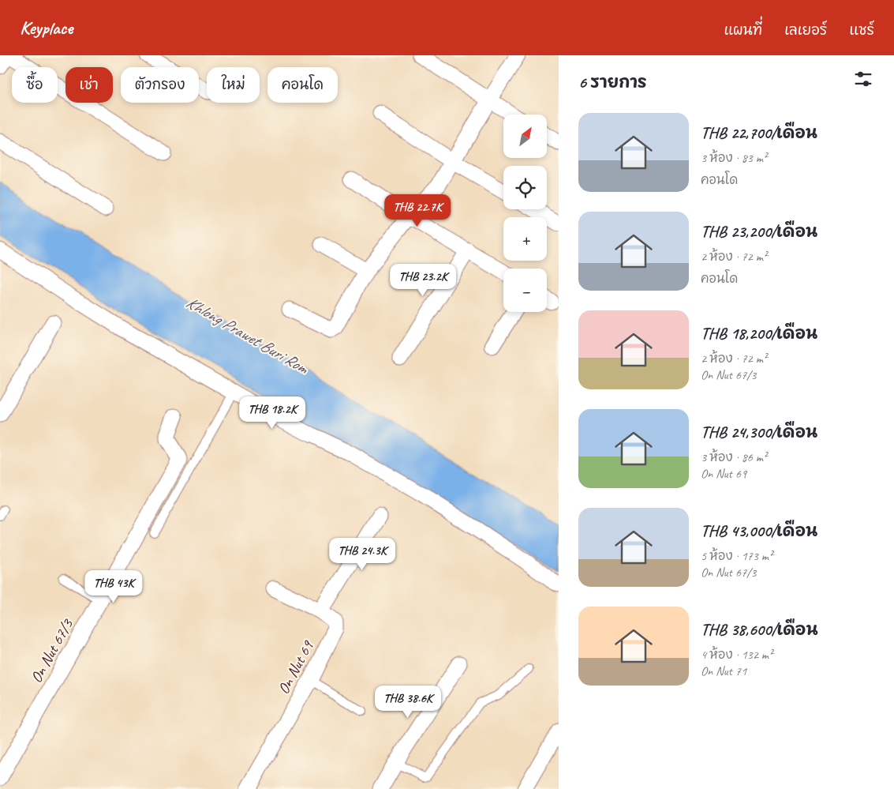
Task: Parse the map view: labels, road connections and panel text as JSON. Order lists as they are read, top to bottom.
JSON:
{
  "streets": {
    "street": ["On Nut 67/3", "On Nut 69"]
  },
  "water": ["Khlong Prawet Buri Rom"],
  "north": "top right",
  "page": {
    "header": "Keyplace",
    "nav": ["แผนที่", "เลเยอร์", "แชร์"],
    "heading": "6 รายการ",
    "chip": [
      "ซื้อ",
      "เช่า",
      "ตัวกรอง",
      "ใหม่",
      "คอนโด"
    ],
    "list": [
      {
        "name": "THB 22,700/เดือน",
        "note": "3 ห้อง · 83 m² · คอนโด"
      },
      {
        "name": "THB 23,200/เดือน",
        "note": "2 ห้อง · 72 m² · คอนโด"
      },
      {
        "name": "THB 18,200/เดือน",
        "note": "2 ห้อง · 72 m² · On Nut 67/3"
      },
      {
        "name": "THB 24,300/เดือน",
        "note": "3 ห้อง · 86 m² · On Nut 69"
      },
      {
        "name": "THB 43,000/เดือน",
        "note": "5 ห้อง · 173 m² · On Nut 67/3"
      },
      {
        "name": "THB 38,600/เดือน",
        "note": "4 ห้อง · 132 m² · On Nut 71"
      }
    ],
    "map_buttons": ["+", "−"],
    "price": [
      "THB 22.7K",
      "THB 23.2K",
      "THB 18.2K",
      "THB 24.3K",
      "THB 43K",
      "THB 38.6K"
    ]
  }
}
